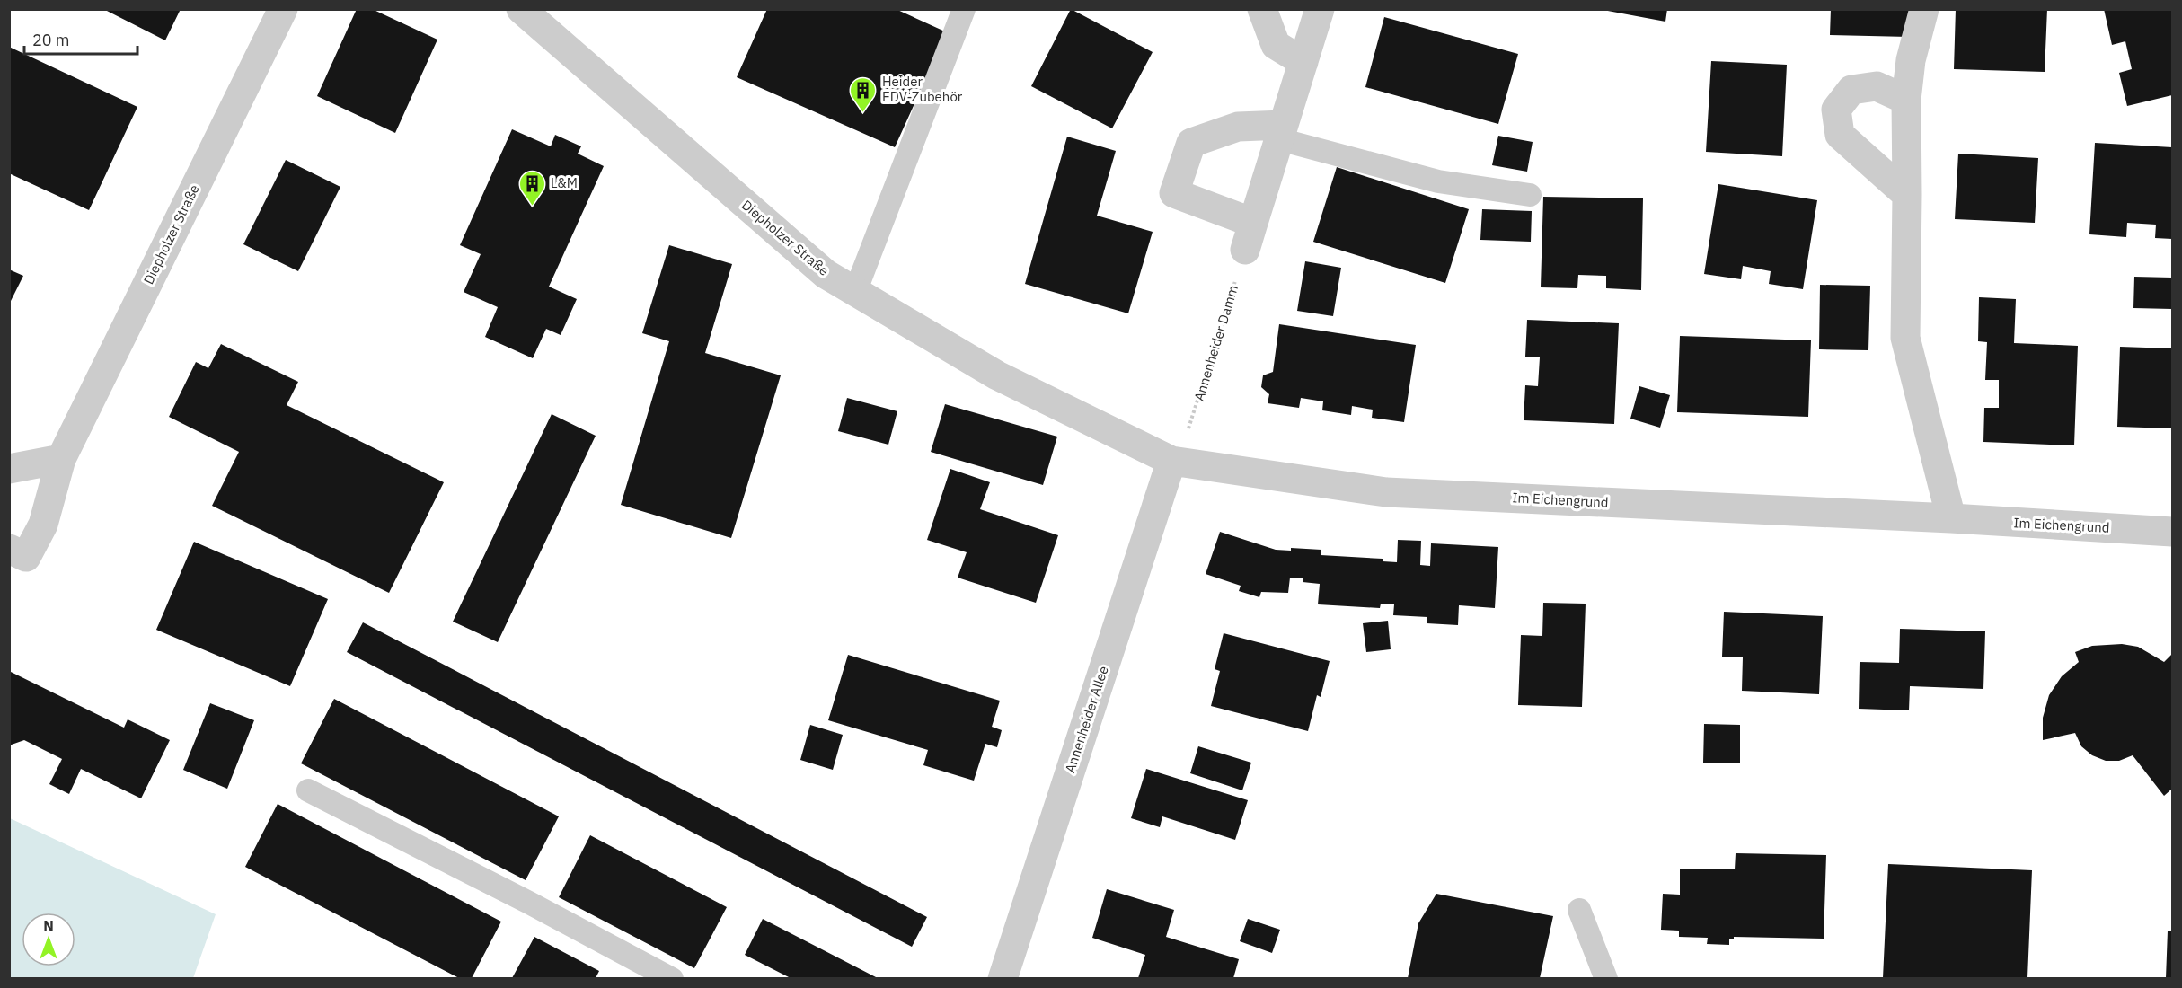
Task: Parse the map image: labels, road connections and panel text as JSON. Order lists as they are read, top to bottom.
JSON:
{
  "streets": {
    "street": ["Diepholzer Straße", "Im Eichengrund", "Annenheider Allee"],
    "path": ["Annenheider Damm"]
  },
  "crossings": [
    ["Diepholzer Straße", "Annenheider Damm"],
    ["Diepholzer Straße", "Im Eichengrund"],
    ["Diepholzer Straße", "Annenheider Allee"],
    ["Annenheider Damm", "Im Eichengrund"],
    ["Annenheider Damm", "Annenheider Allee"],
    ["Im Eichengrund", "Annenheider Allee"]
  ],
  "places": {
    "building": ["Heider EDV-Zubehör", "L&M"]
  },
  "scale_bar": "20 m",
  "north": "top"
}
